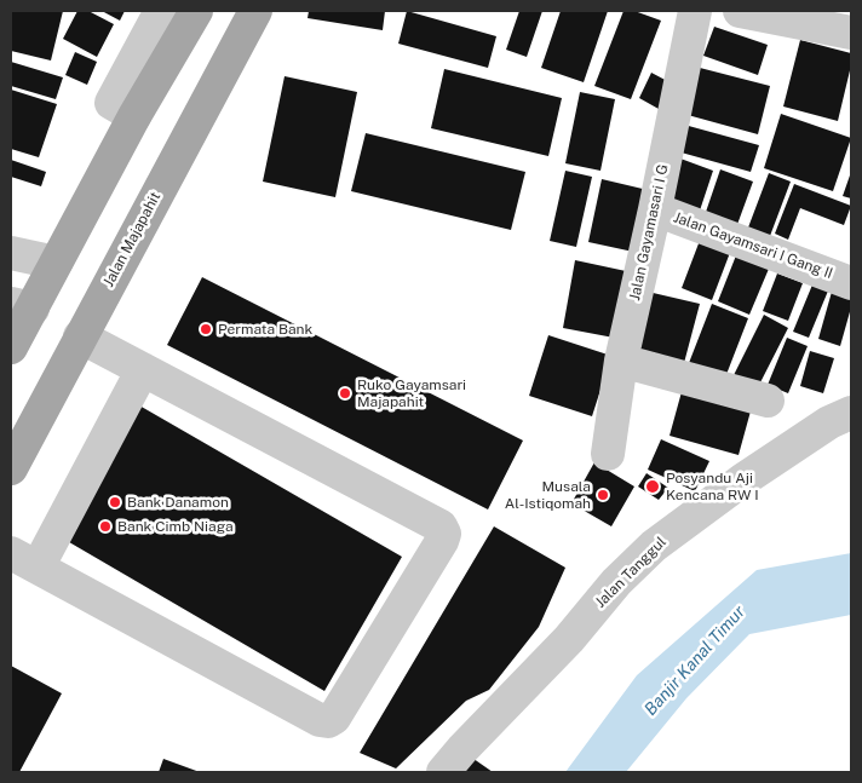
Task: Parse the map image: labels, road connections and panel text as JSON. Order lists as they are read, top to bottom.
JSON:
{
  "streets": {
    "main road": ["Jalan Majapahit"],
    "street": ["Jalan Gayamasari I G", "Jalan Gayamsari I Gang II", "Jalan Tanggul"]
  },
  "crossings": [
    ["Jalan Gayamasari I G", "Jalan Gayamsari I Gang II"]
  ],
  "water": ["Banjir Kanal Timur"],
  "places": [
    "Permata Bank",
    "Ruko Gayamsari Majapahit",
    "Posyandu Aji Kencana RW I",
    "Musala Al-Istiqomah",
    "Bank Danamon",
    "Bank Cimb Niaga"
  ]
}
